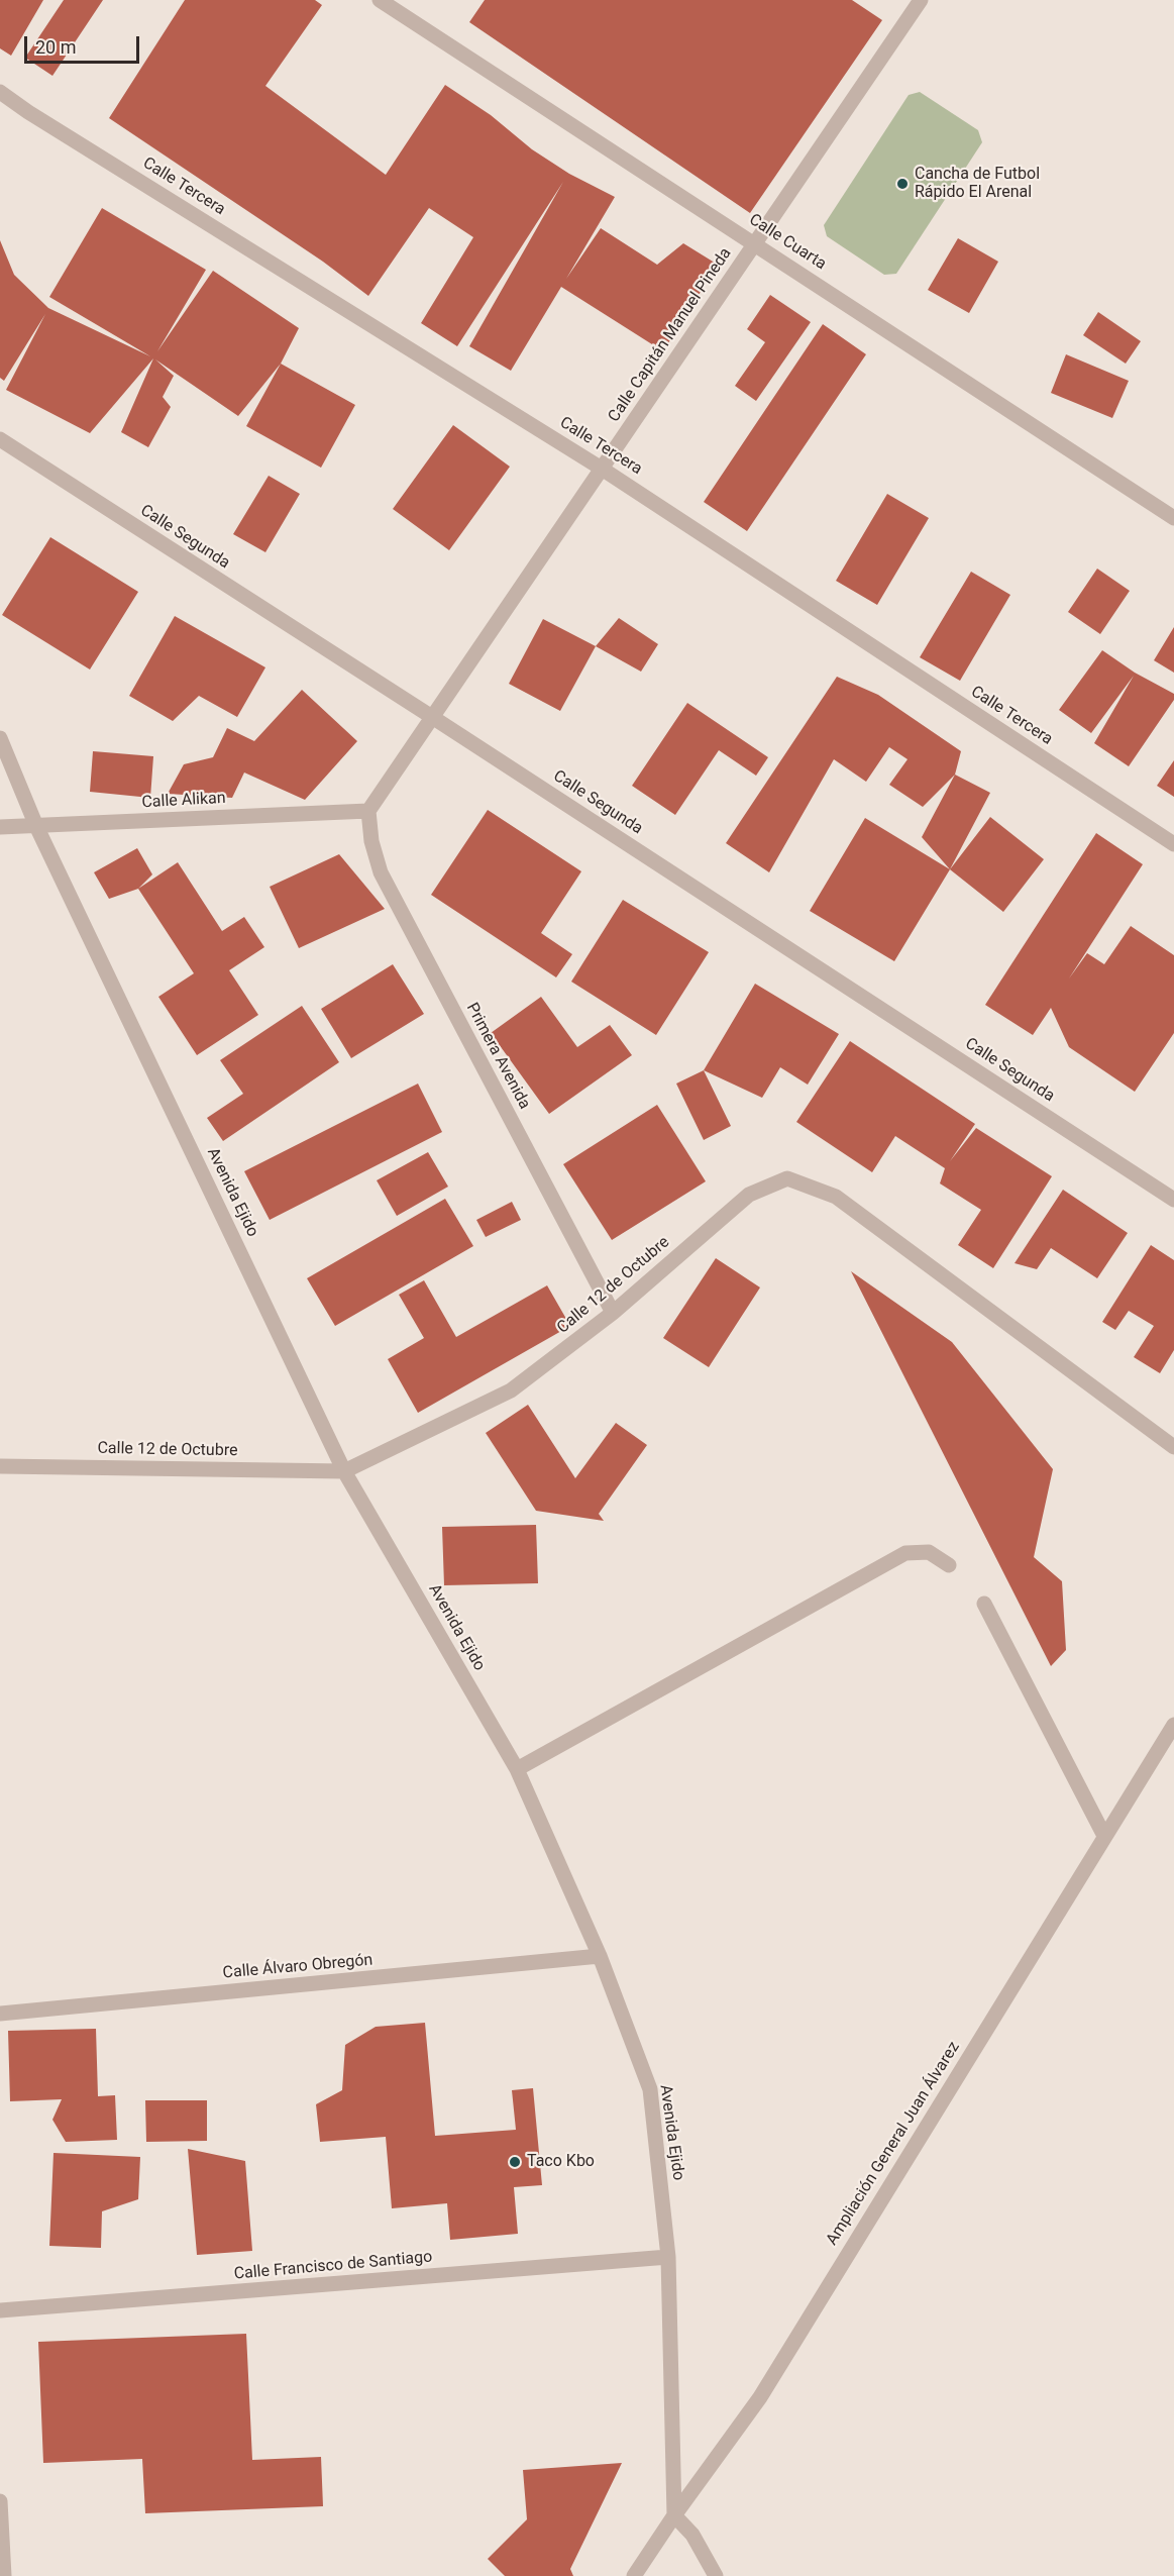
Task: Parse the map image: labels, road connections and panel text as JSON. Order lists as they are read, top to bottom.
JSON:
{
  "streets": {
    "street": [
      "Calle Tercera",
      "Calle Cuarta",
      "Calle Capitán Manuel Pineda",
      "Calle Segunda",
      "Calle Alikan",
      "Primera Avenida",
      "Avenida Ejido",
      "Calle 12 de Octubre",
      "Calle Álvaro Obregón",
      "Ampliación General Juan Álvarez",
      "Calle Francisco de Santiago"
    ]
  },
  "crossings": [
    ["Calle Tercera", "Calle Capitán Manuel Pineda"],
    ["Calle Cuarta", "Calle Capitán Manuel Pineda"],
    ["Calle Capitán Manuel Pineda", "Calle Segunda"],
    ["Calle Capitán Manuel Pineda", "Calle Alikan"],
    ["Calle Capitán Manuel Pineda", "Primera Avenida"],
    ["Calle Alikan", "Primera Avenida"],
    ["Calle Alikan", "Avenida Ejido"],
    ["Primera Avenida", "Calle 12 de Octubre"],
    ["Avenida Ejido", "Calle 12 de Octubre"],
    ["Avenida Ejido", "Calle Álvaro Obregón"],
    ["Avenida Ejido", "Ampliación General Juan Álvarez"],
    ["Avenida Ejido", "Calle Francisco de Santiago"]
  ],
  "places": ["Cancha de Futbol Rápido El Arenal", "Taco Kbo"],
  "scale_bar": "20 m"
}
